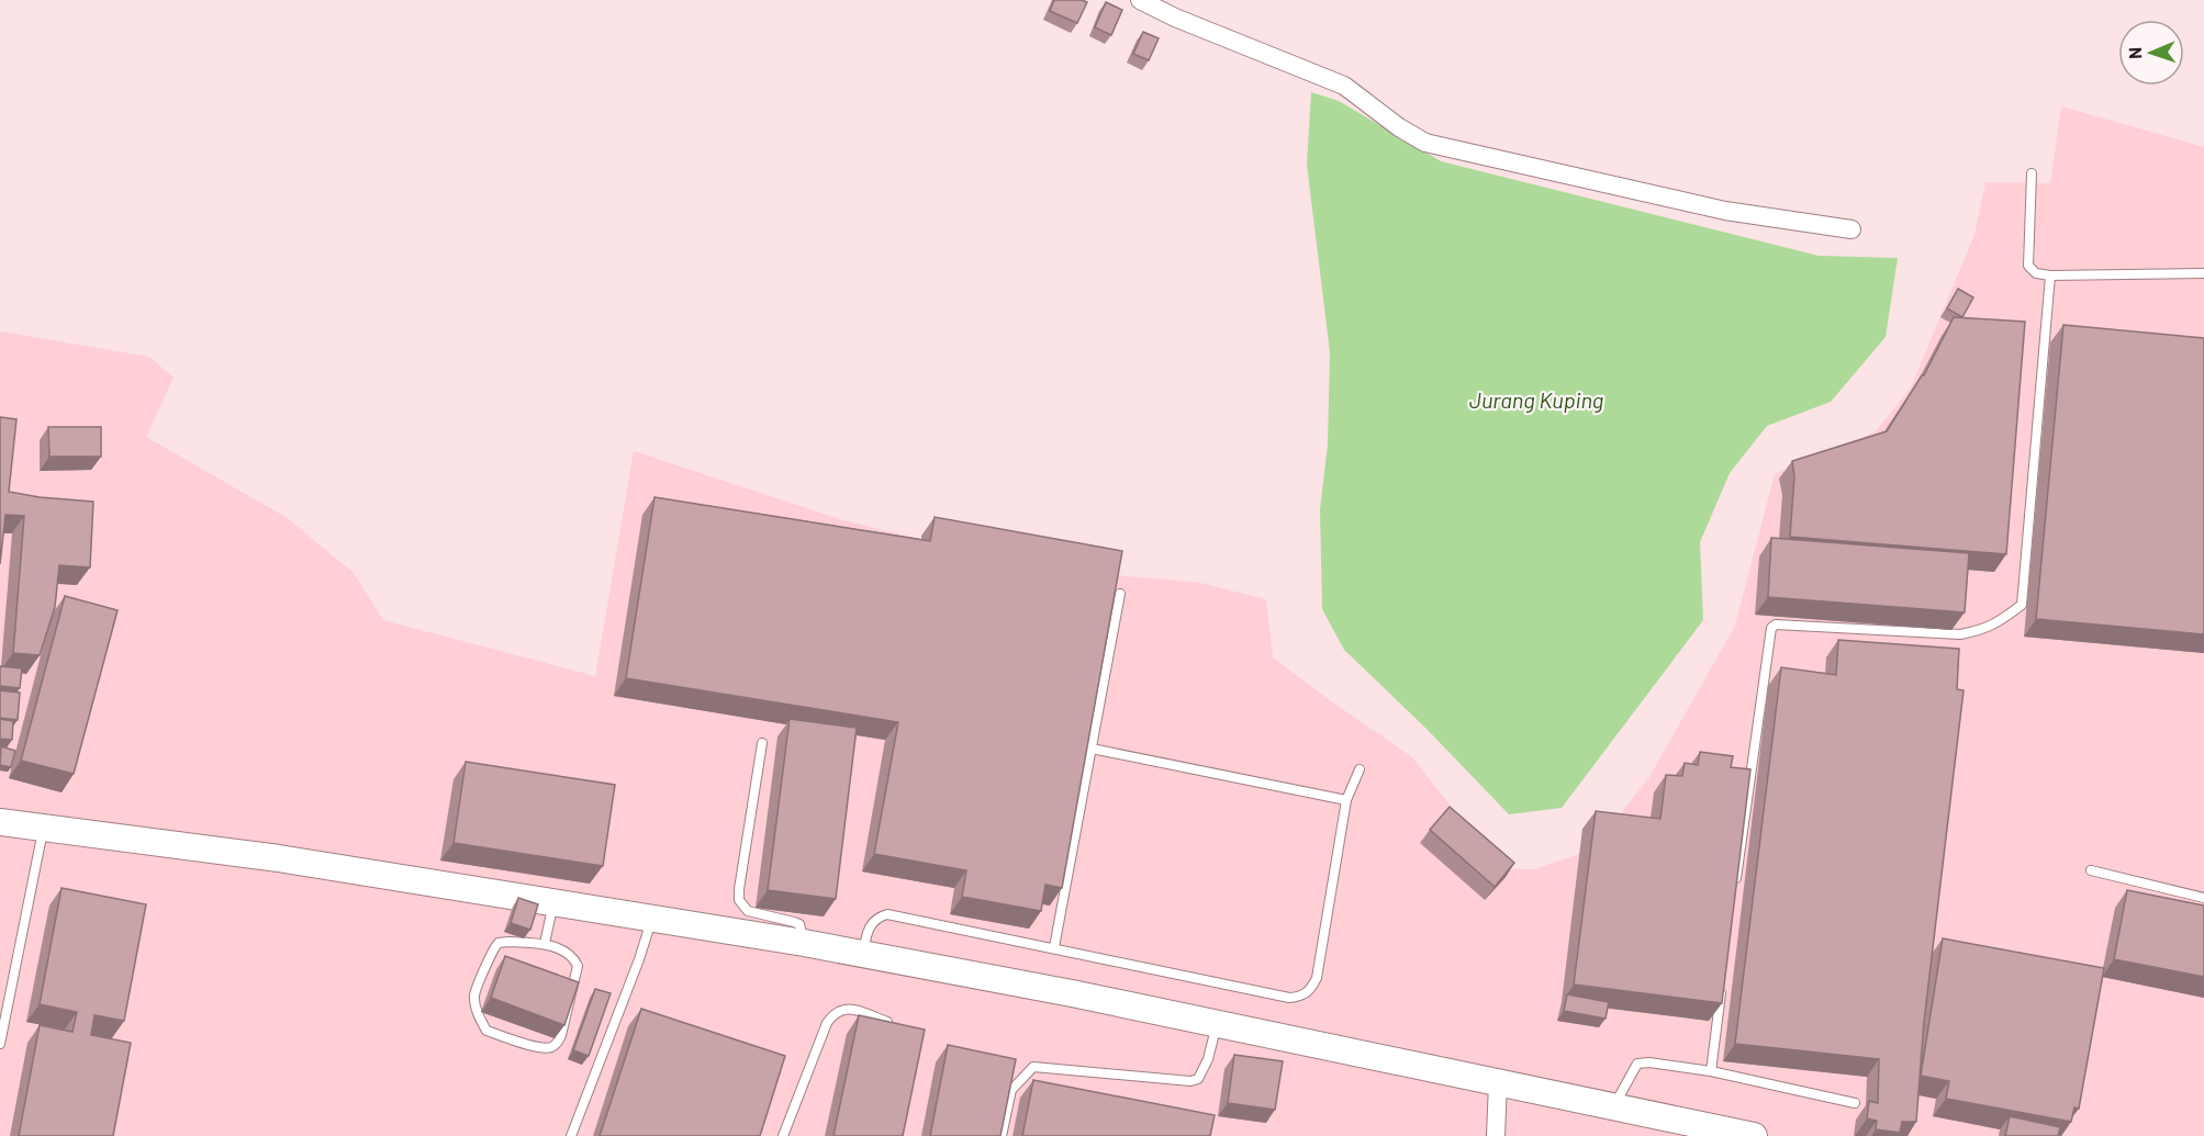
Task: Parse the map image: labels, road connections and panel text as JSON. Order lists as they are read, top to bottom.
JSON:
{
  "water": ["Jurang Kuping"],
  "north": "left"
}
